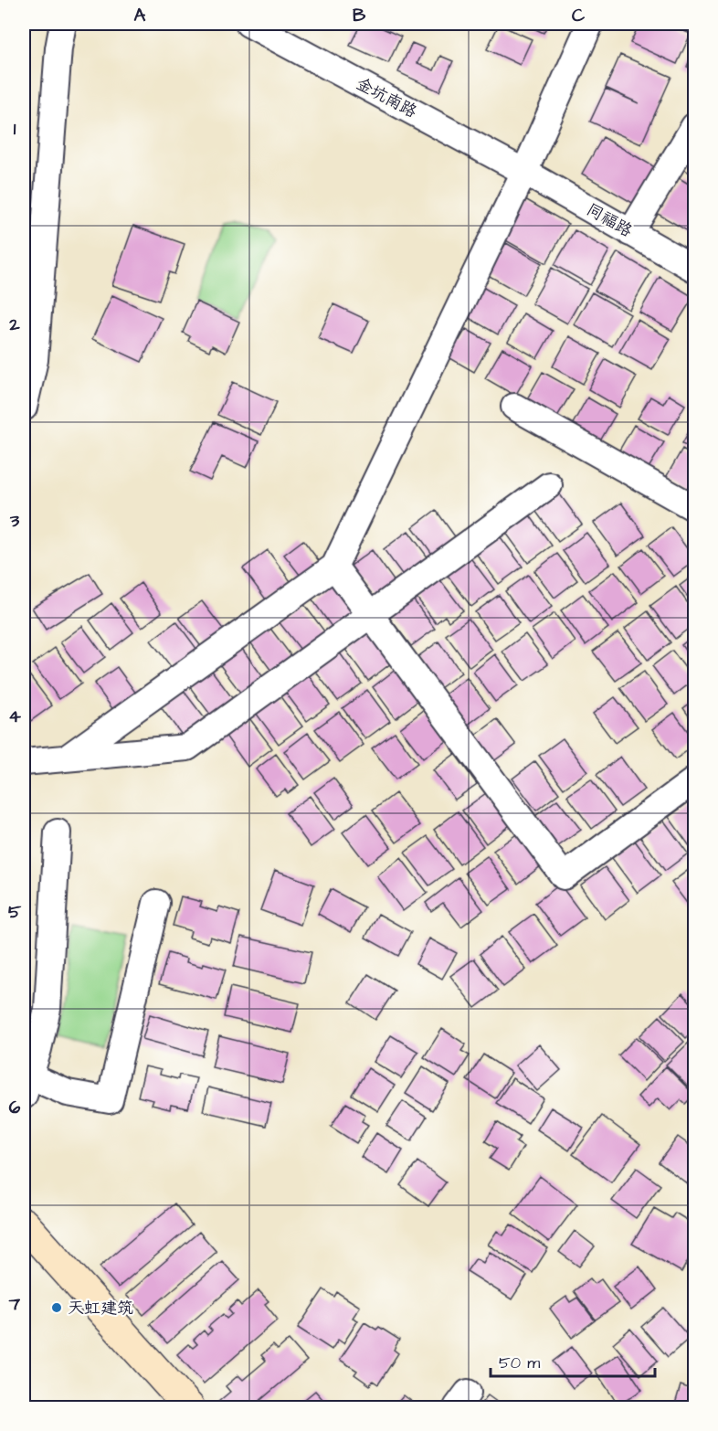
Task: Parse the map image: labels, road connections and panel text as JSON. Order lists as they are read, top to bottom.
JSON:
{
  "streets": {
    "street": ["金坑南路", "同福路"]
  },
  "crossings": [
    ["金坑南路", "同福路"]
  ],
  "places": ["天虹建筑"],
  "scale_bar": "50 m",
  "grid": {
    "columns": ["A", "B", "C"],
    "rows": [
      "1",
      "2",
      "3",
      "4",
      "5",
      "6",
      "7"
    ]
  }
}
